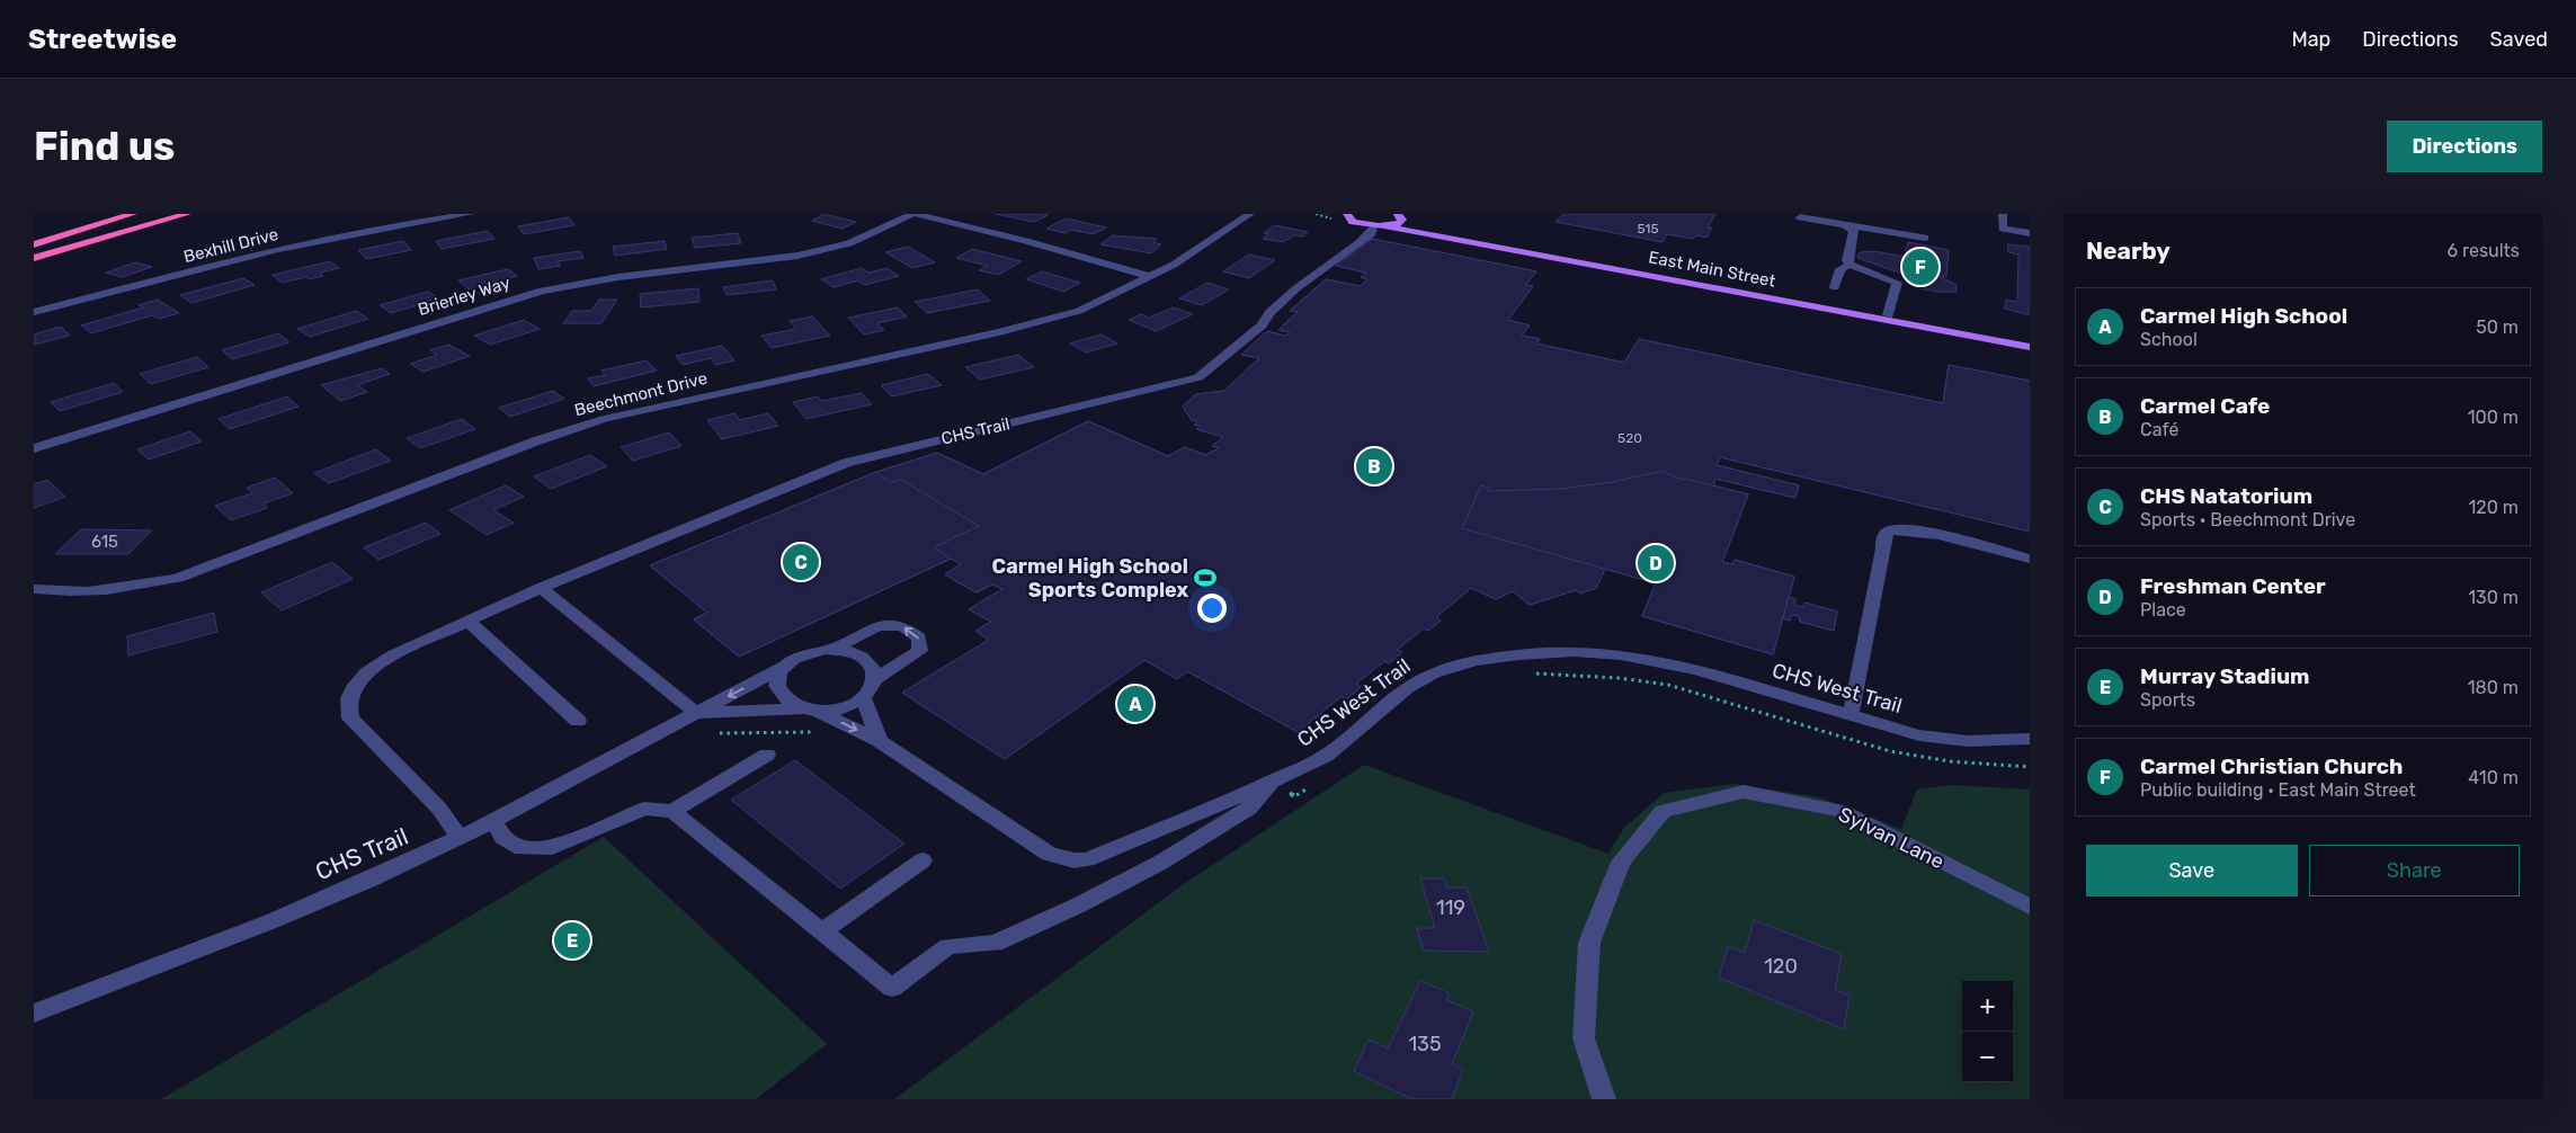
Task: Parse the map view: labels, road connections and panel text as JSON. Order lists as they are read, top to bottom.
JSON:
{
  "streets": {
    "main road": ["East Main Street"],
    "street": [
      "Bexhill Drive",
      "Brierley Way",
      "Beechmont Drive",
      "CHS Trail",
      "CHS West Trail",
      "Sylvan Lane"
    ]
  },
  "crossings": [
    ["East Main Street", "CHS Trail"],
    ["CHS Trail", "CHS West Trail"]
  ],
  "places": {
    "sports": ["Carmel High School Sports Complex"]
  },
  "house_numbers": [
    "515",
    "520",
    "615",
    "119",
    "120",
    "135"
  ],
  "page": {
    "header": "Streetwise",
    "nav": ["Map", "Directions", "Saved"],
    "buttons": [
      "Directions",
      ["Save", "Share"]
    ],
    "title": "Find us",
    "heading": ["Nearby", "6 results"],
    "pins": [
      "F",
      "B",
      "C",
      "D",
      "A",
      "E"
    ],
    "list": [
      {
        "mark": "A",
        "name": "Carmel High School",
        "note": "School",
        "value": "50 m"
      },
      {
        "mark": "B",
        "name": "Carmel Cafe",
        "note": "Café",
        "value": "100 m"
      },
      {
        "mark": "C",
        "name": "CHS Natatorium",
        "note": "Sports · Beechmont Drive",
        "value": "120 m"
      },
      {
        "mark": "D",
        "name": "Freshman Center",
        "note": "Place",
        "value": "130 m"
      },
      {
        "mark": "E",
        "name": "Murray Stadium",
        "note": "Sports",
        "value": "180 m"
      },
      {
        "mark": "F",
        "name": "Carmel Christian Church",
        "note": "Public building · East Main Street",
        "value": "410 m"
      }
    ],
    "map_buttons": ["+", "−"]
  }
}
